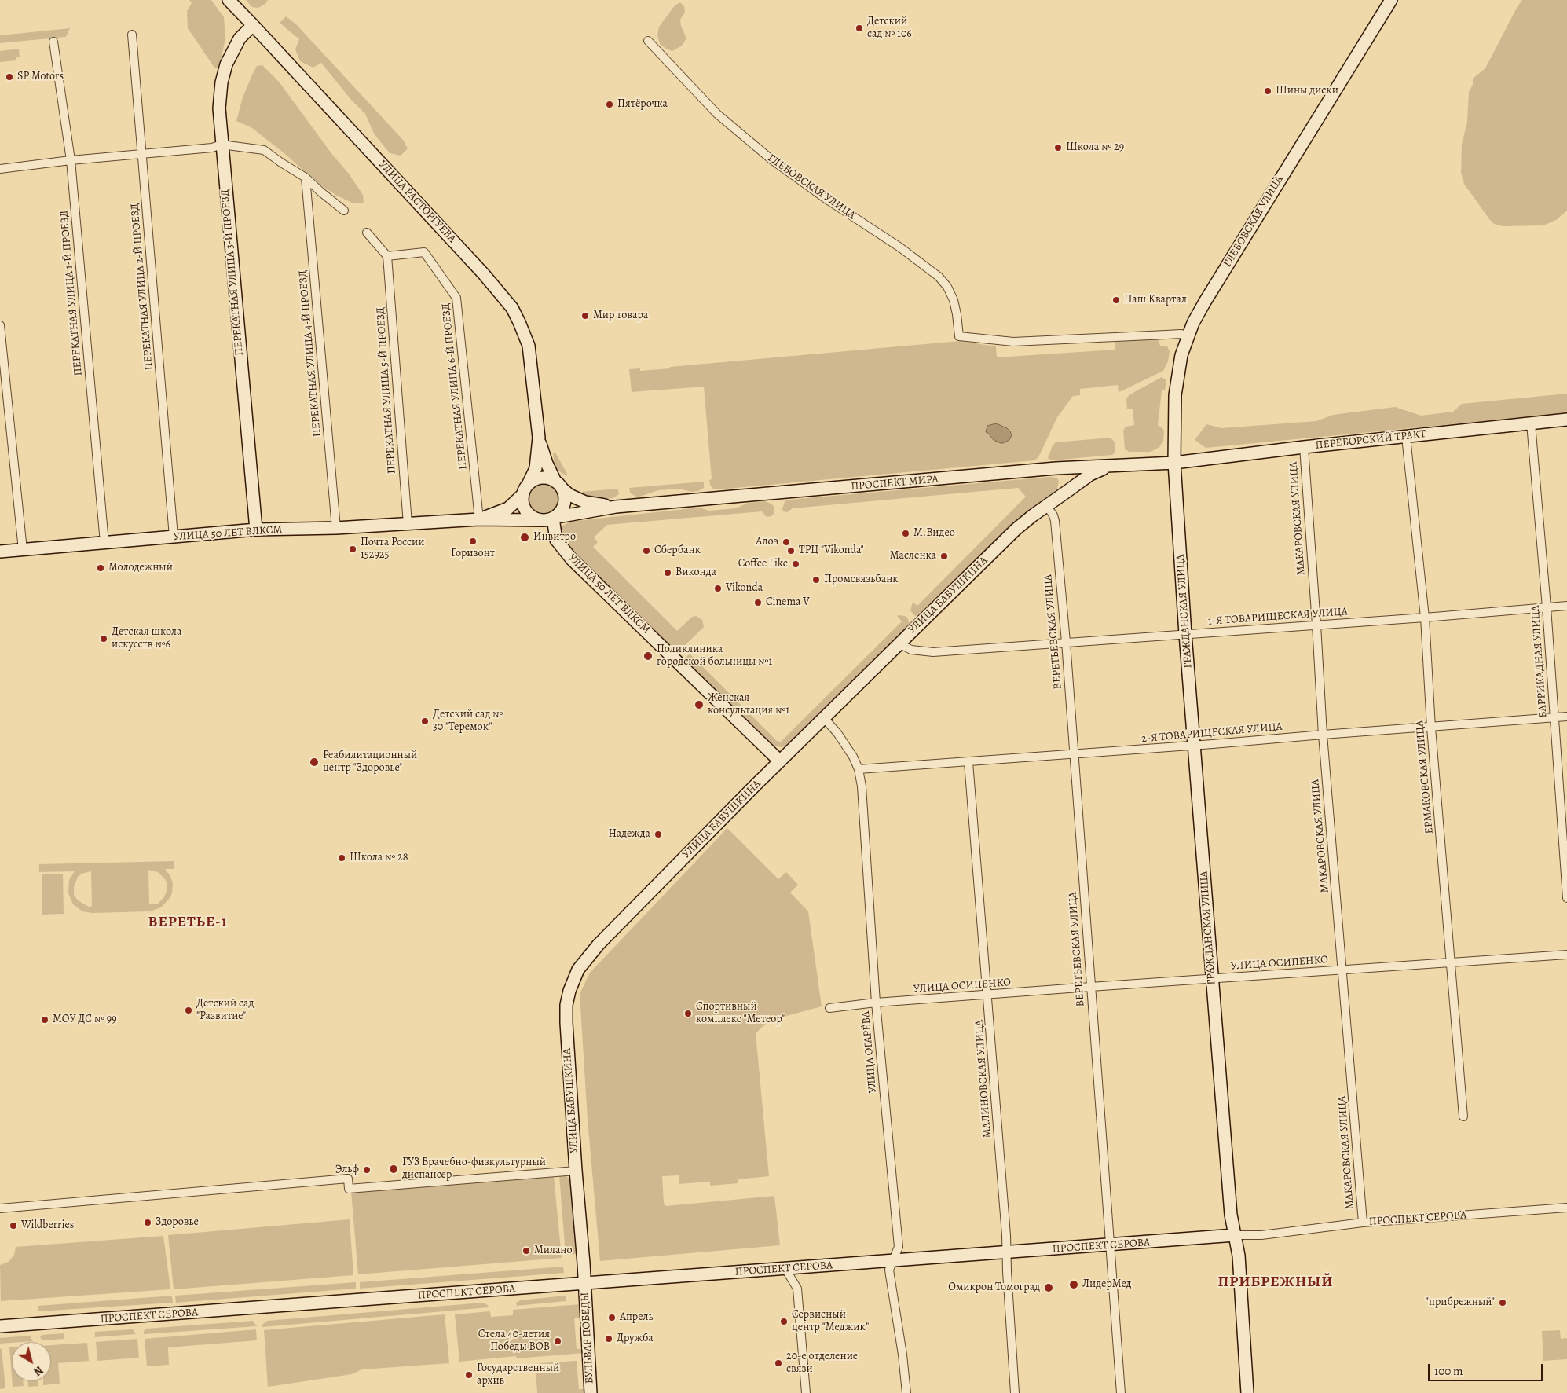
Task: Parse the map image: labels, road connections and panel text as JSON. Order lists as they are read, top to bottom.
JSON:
{
  "streets": {
    "main road": [
      "ГЛЕБОВСКАЯ УЛИЦА",
      "УЛИЦА РАСТОРГУЕВА",
      "ПЕРЕКАТНАЯ УЛИЦА 3-Й ПРОЕЗД",
      "ПЕРЕБОРСКИЙ ТРАКТ",
      "ПРОСПЕКТ МИРА",
      "УЛИЦА 50 ЛЕТ ВЛКСМ",
      "УЛИЦА БАБУШКИНА",
      "ГРАЖДАНСКАЯ УЛИЦА",
      "ПРОСПЕКТ СЕРОВА",
      "БУЛЬВАР ПОБЕДЫ"
    ],
    "street": [
      "ПЕРЕКАТНАЯ УЛИЦА 2-Й ПРОЕЗД",
      "ПЕРЕКАТНАЯ УЛИЦА 1-Й ПРОЕЗД",
      "ПЕРЕКАТНАЯ УЛИЦА 4-Й ПРОЕЗД",
      "ПЕРЕКАТНАЯ УЛИЦА 6-Й ПРОЕЗД",
      "ПЕРЕКАТНАЯ УЛИЦА 5-Й ПРОЕЗД",
      "МАКАРОВСКАЯ УЛИЦА",
      "1-Я ТОВАРИЩЕСКАЯ УЛИЦА",
      "ВЕРЕТЬЕВСКАЯ УЛИЦА",
      "БАРРИКАДНАЯ УЛИЦА",
      "2-Я ТОВАРИЩЕСКАЯ УЛИЦА",
      "ЕРМАКОВСКАЯ УЛИЦА",
      "УЛИЦА ОСИПЕНКО",
      "УЛИЦА ОГАРЁВА",
      "МАЛИНОВСКАЯ УЛИЦА"
    ]
  },
  "crossings": [
    ["ГЛЕБОВСКАЯ УЛИЦА", "ПЕРЕБОРСКИЙ ТРАКТ"],
    ["ГЛЕБОВСКАЯ УЛИЦА", "ПРОСПЕКТ МИРА"],
    ["ГЛЕБОВСКАЯ УЛИЦА", "ГРАЖДАНСКАЯ УЛИЦА"],
    ["УЛИЦА РАСТОРГУЕВА", "ПЕРЕКАТНАЯ УЛИЦА 3-Й ПРОЕЗД"],
    ["УЛИЦА РАСТОРГУЕВА", "ПРОСПЕКТ МИРА"],
    ["УЛИЦА РАСТОРГУЕВА", "УЛИЦА 50 ЛЕТ ВЛКСМ"],
    ["ПЕРЕКАТНАЯ УЛИЦА 3-Й ПРОЕЗД", "УЛИЦА 50 ЛЕТ ВЛКСМ"],
    ["ПЕРЕКАТНАЯ УЛИЦА 2-Й ПРОЕЗД", "УЛИЦА 50 ЛЕТ ВЛКСМ"],
    ["ПЕРЕКАТНАЯ УЛИЦА 1-Й ПРОЕЗД", "УЛИЦА 50 ЛЕТ ВЛКСМ"],
    ["ПЕРЕКАТНАЯ УЛИЦА 4-Й ПРОЕЗД", "УЛИЦА 50 ЛЕТ ВЛКСМ"],
    ["ПЕРЕКАТНАЯ УЛИЦА 6-Й ПРОЕЗД", "ПЕРЕКАТНАЯ УЛИЦА 5-Й ПРОЕЗД"],
    ["ПЕРЕКАТНАЯ УЛИЦА 6-Й ПРОЕЗД", "УЛИЦА 50 ЛЕТ ВЛКСМ"],
    ["ПЕРЕКАТНАЯ УЛИЦА 5-Й ПРОЕЗД", "УЛИЦА 50 ЛЕТ ВЛКСМ"],
    ["ПЕРЕБОРСКИЙ ТРАКТ", "ПРОСПЕКТ МИРА"],
    ["ПЕРЕБОРСКИЙ ТРАКТ", "МАКАРОВСКАЯ УЛИЦА"],
    ["ПЕРЕБОРСКИЙ ТРАКТ", "ГРАЖДАНСКАЯ УЛИЦА"],
    ["ПЕРЕБОРСКИЙ ТРАКТ", "БАРРИКАДНАЯ УЛИЦА"],
    ["ПЕРЕБОРСКИЙ ТРАКТ", "ЕРМАКОВСКАЯ УЛИЦА"],
    ["ПРОСПЕКТ МИРА", "УЛИЦА 50 ЛЕТ ВЛКСМ"],
    ["ПРОСПЕКТ МИРА", "УЛИЦА БАБУШКИНА"],
    ["ПРОСПЕКТ МИРА", "ГРАЖДАНСКАЯ УЛИЦА"],
    ["МАКАРОВСКАЯ УЛИЦА", "1-Я ТОВАРИЩЕСКАЯ УЛИЦА"],
    ["МАКАРОВСКАЯ УЛИЦА", "2-Я ТОВАРИЩЕСКАЯ УЛИЦА"],
    ["МАКАРОВСКАЯ УЛИЦА", "УЛИЦА ОСИПЕНКО"],
    ["МАКАРОВСКАЯ УЛИЦА", "ПРОСПЕКТ СЕРОВА"],
    ["УЛИЦА 50 ЛЕТ ВЛКСМ", "УЛИЦА БАБУШКИНА"],
    ["УЛИЦА БАБУШКИНА", "1-Я ТОВАРИЩЕСКАЯ УЛИЦА"],
    ["УЛИЦА БАБУШКИНА", "ВЕРЕТЬЕВСКАЯ УЛИЦА"],
    ["УЛИЦА БАБУШКИНА", "УЛИЦА ОГАРЁВА"],
    ["УЛИЦА БАБУШКИНА", "ПРОСПЕКТ СЕРОВА"],
    ["УЛИЦА БАБУШКИНА", "БУЛЬВАР ПОБЕДЫ"],
    ["ГРАЖДАНСКАЯ УЛИЦА", "1-Я ТОВАРИЩЕСКАЯ УЛИЦА"],
    ["ГРАЖДАНСКАЯ УЛИЦА", "2-Я ТОВАРИЩЕСКАЯ УЛИЦА"],
    ["ГРАЖДАНСКАЯ УЛИЦА", "УЛИЦА ОСИПЕНКО"],
    ["ГРАЖДАНСКАЯ УЛИЦА", "ПРОСПЕКТ СЕРОВА"],
    ["1-Я ТОВАРИЩЕСКАЯ УЛИЦА", "ВЕРЕТЬЕВСКАЯ УЛИЦА"],
    ["1-Я ТОВАРИЩЕСКАЯ УЛИЦА", "БАРРИКАДНАЯ УЛИЦА"],
    ["1-Я ТОВАРИЩЕСКАЯ УЛИЦА", "ЕРМАКОВСКАЯ УЛИЦА"],
    ["ВЕРЕТЬЕВСКАЯ УЛИЦА", "2-Я ТОВАРИЩЕСКАЯ УЛИЦА"],
    ["ВЕРЕТЬЕВСКАЯ УЛИЦА", "УЛИЦА ОСИПЕНКО"],
    ["ВЕРЕТЬЕВСКАЯ УЛИЦА", "ПРОСПЕКТ СЕРОВА"],
    ["БАРРИКАДНАЯ УЛИЦА", "2-Я ТОВАРИЩЕСКАЯ УЛИЦА"],
    ["2-Я ТОВАРИЩЕСКАЯ УЛИЦА", "ЕРМАКОВСКАЯ УЛИЦА"],
    ["2-Я ТОВАРИЩЕСКАЯ УЛИЦА", "УЛИЦА ОГАРЁВА"],
    ["2-Я ТОВАРИЩЕСКАЯ УЛИЦА", "МАЛИНОВСКАЯ УЛИЦА"],
    ["ЕРМАКОВСКАЯ УЛИЦА", "УЛИЦА ОСИПЕНКО"],
    ["УЛИЦА ОСИПЕНКО", "УЛИЦА ОГАРЁВА"],
    ["УЛИЦА ОСИПЕНКО", "МАЛИНОВСКАЯ УЛИЦА"],
    ["УЛИЦА ОГАРЁВА", "ПРОСПЕКТ СЕРОВА"],
    ["МАЛИНОВСКАЯ УЛИЦА", "ПРОСПЕКТ СЕРОВА"],
    ["ПРОСПЕКТ СЕРОВА", "БУЛЬВАР ПОБЕДЫ"]
  ],
  "districts": ["ВЕРЕТЬЕ-1", "ПРИБРЕЖНЫЙ"],
  "places": [
    "Детский сад № 106",
    "SP Motors",
    "Шины диски",
    "Пятёрочка",
    "Школа № 29",
    "Наш Квартал",
    "Мир товара",
    "М.Видео",
    "Инвитро",
    "Горизонт",
    "Алоэ",
    "Почта России 152925",
    "Сбербанк",
    "ТРЦ \"Vikonda\"",
    "Масленка",
    "Coffee Like",
    "Молодежный",
    "Виконда",
    "Промсвязьбанк",
    "Vikonda",
    "Cinema V",
    "Детская школа искусств №6",
    "Поликлиника городской больницы №1",
    "Женская консультация №1",
    "Детский сад № 30 \"Теремок\"",
    "Реабилитационный центр \"Здоровье\"",
    "Надежда",
    "Школа № 28",
    "Детский сад \"Развитие\"",
    "Спортивный комплекс \"Метеор\"",
    "МОУ ДС № 99",
    "ГУЗ Врачебно-физкультурный диспансер",
    "Эльф",
    "Здоровье",
    "Wildberries",
    "Милано",
    "ЛидерМед",
    "Омикрон Томоград",
    "\"прибрежный\"",
    "Апрель",
    "Сервисный центр \"Меджик\"",
    "Дружба",
    "Стела 40-летия Победы ВОВ",
    "20-е отделение связи",
    "Государственный архив"
  ],
  "scale_bar": "100 m",
  "north": "bottom right"
}
